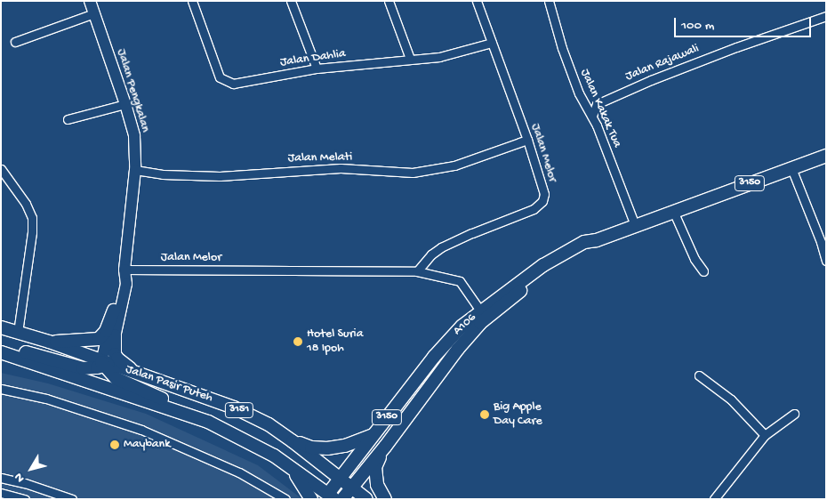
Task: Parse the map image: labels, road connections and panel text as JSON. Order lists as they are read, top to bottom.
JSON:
{
  "streets": {
    "main road": [
      "3150",
      "A106",
      "Jalan Pasir Puteh",
      "3151"
    ],
    "street": [
      "Jalan Dahlia",
      "Jalan Rajawali",
      "Jalan Pengkalan",
      "Jalan Kakak Tua",
      "Jalan Melor",
      "Jalan Melati"
    ]
  },
  "crossings": [
    ["Jalan Dahlia", "Jalan Melor"],
    ["Jalan Rajawali", "Jalan Kakak Tua"],
    ["Jalan Pengkalan", "Jalan Melor"],
    ["Jalan Pengkalan", "Jalan Melati"],
    ["Jalan Pengkalan", "Jalan Pasir Puteh"],
    ["Jalan Kakak Tua", "3150"],
    ["Jalan Melor", "Jalan Melati"],
    ["Jalan Melor", "3150"],
    ["Jalan Melor", "A106"],
    ["3150", "A106"],
    ["3150", "Jalan Pasir Puteh"]
  ],
  "places": ["Hotel Suria 18 Ipoh", "Big Apple Day Care", "Maybank"],
  "scale_bar": "100 m",
  "north": "bottom left"
}
